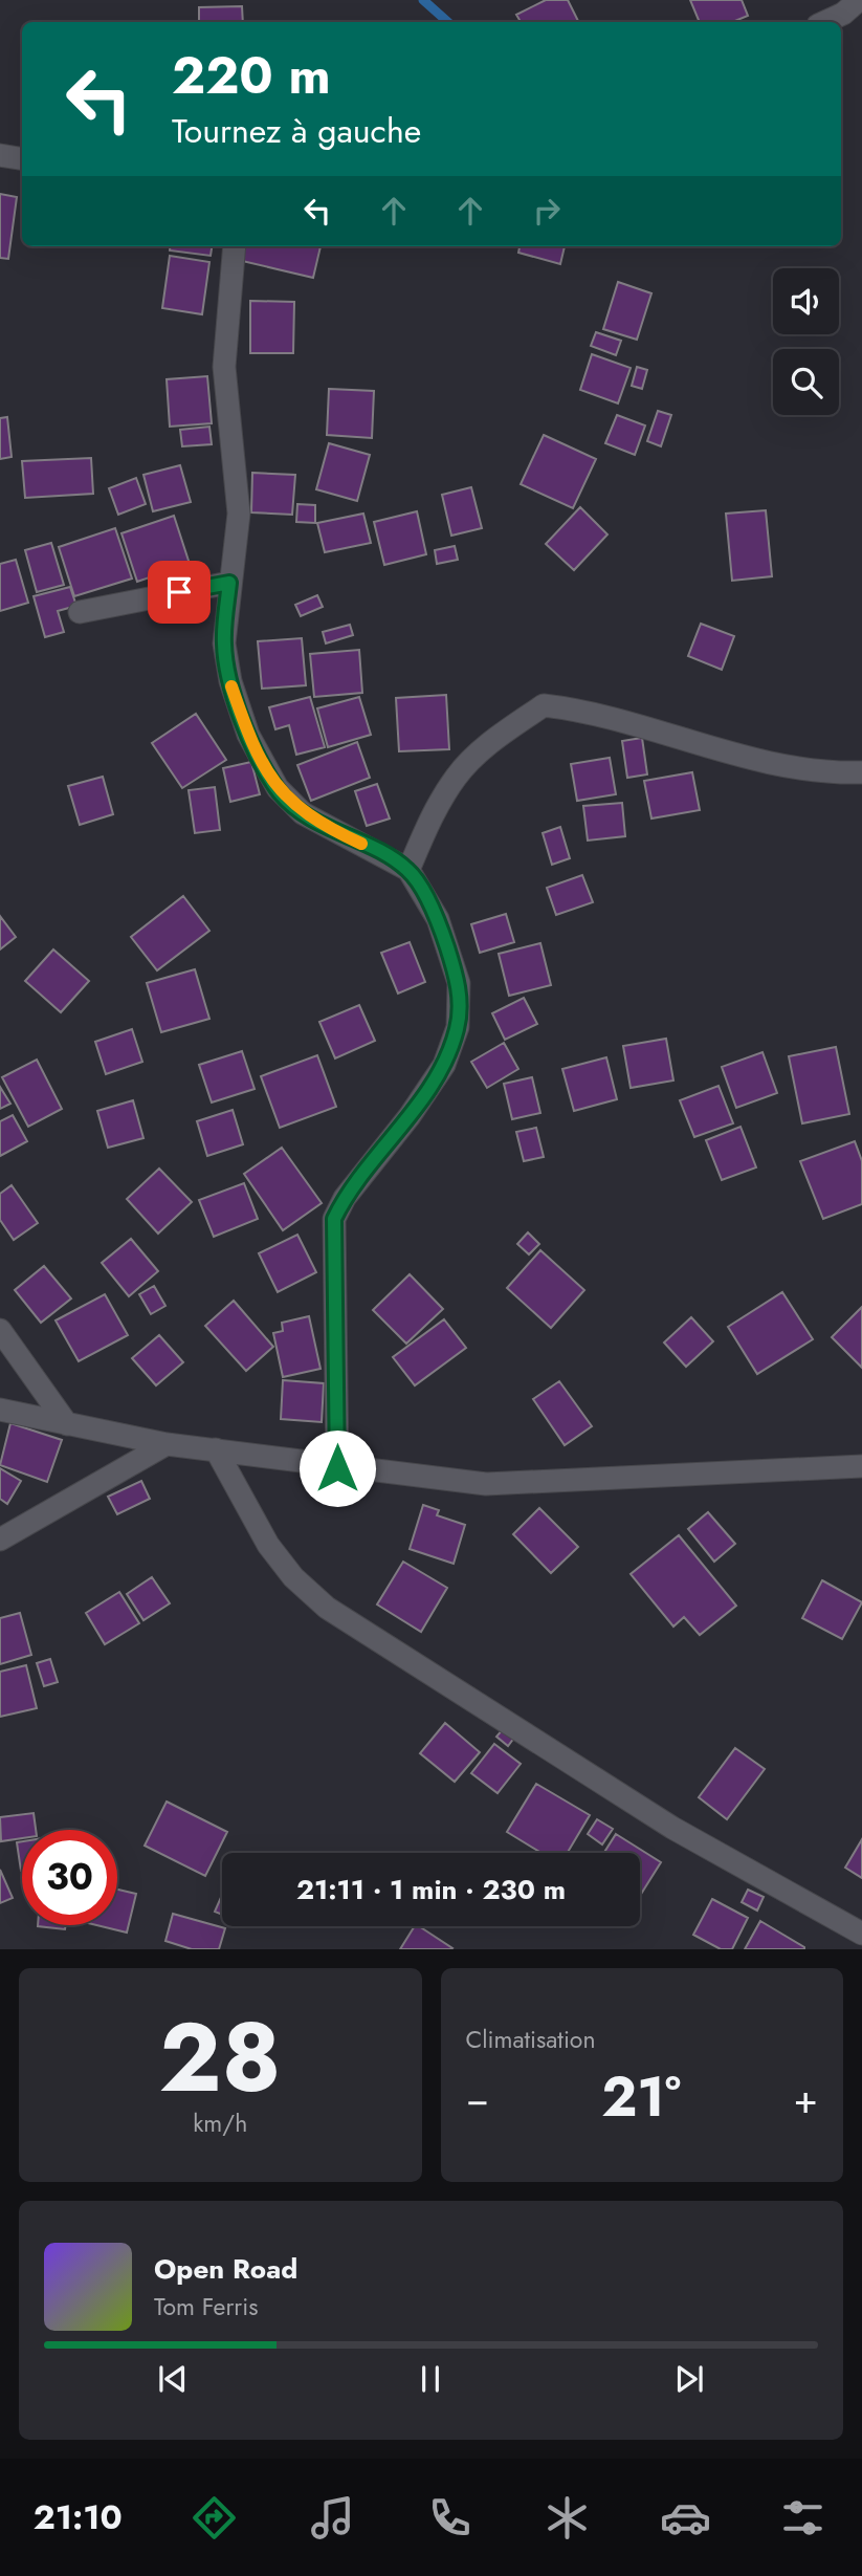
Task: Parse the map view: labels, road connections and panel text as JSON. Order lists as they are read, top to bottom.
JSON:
{
  "page": {
    "turn": ["220 m", "Tournez à gauche"],
    "limit": "30",
    "trip": "21:11 · 1 min · 230 m",
    "tile": [
      ["28", "km/h"],
      "Climatisation"
    ],
    "heat": ["−", "21°", "+"],
    "song": ["Open Road", "Tom Ferris"],
    "tabs": "21:10"
  }
}
